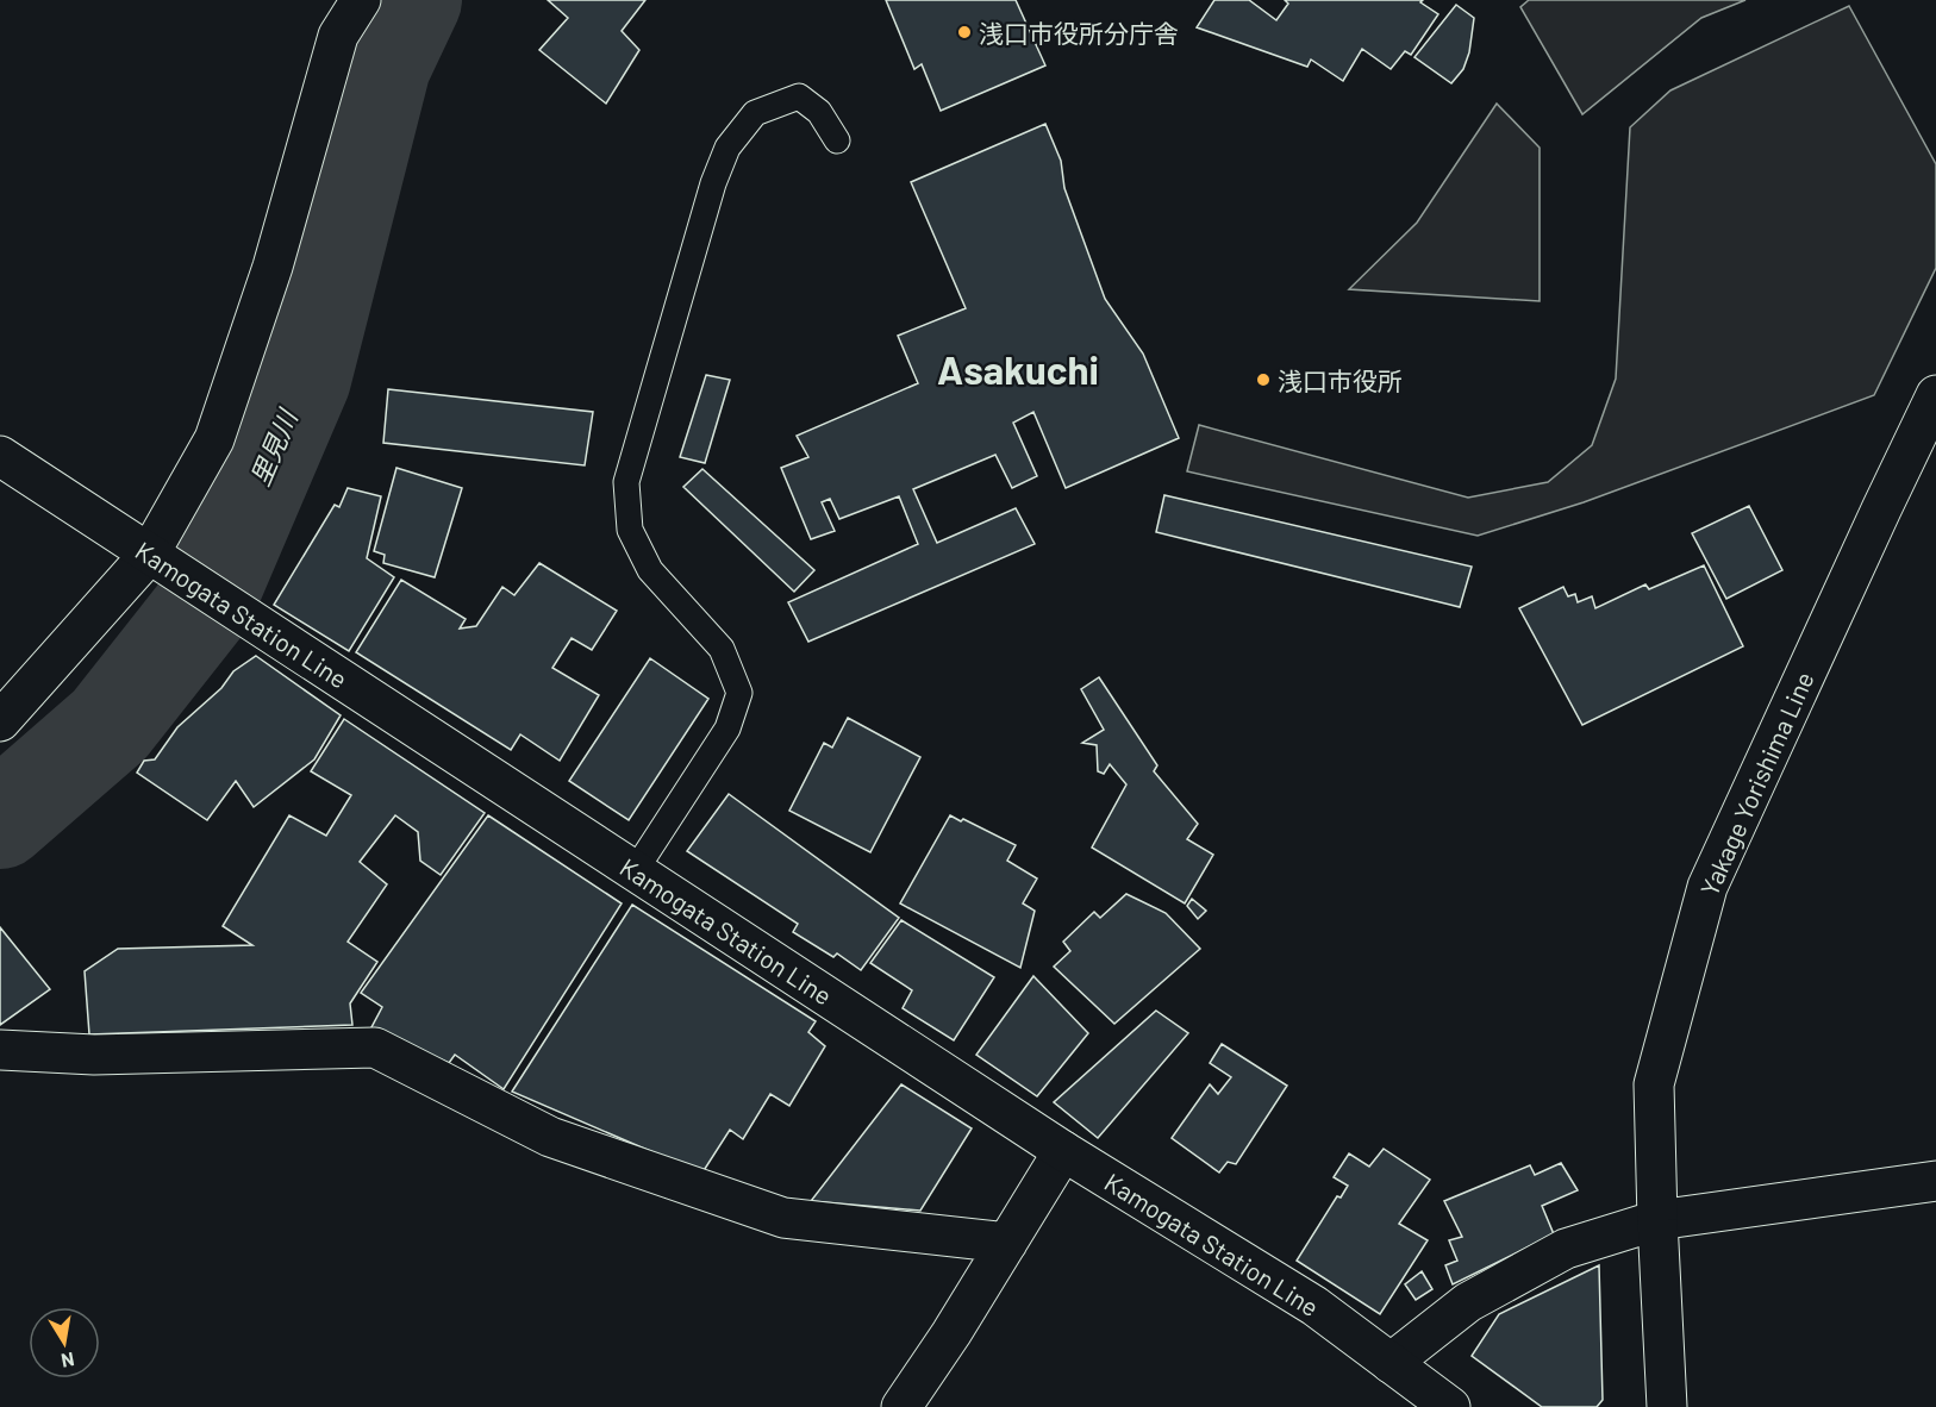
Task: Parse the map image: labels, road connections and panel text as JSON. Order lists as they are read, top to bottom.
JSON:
{
  "streets": {
    "main road": ["Kamogata Station Line", "Yakage Yorishima Line"]
  },
  "districts": ["Asakuchi"],
  "water": ["里見川"],
  "places": ["浅口市役所分庁舎", "浅口市役所"],
  "north": "bottom"
}
